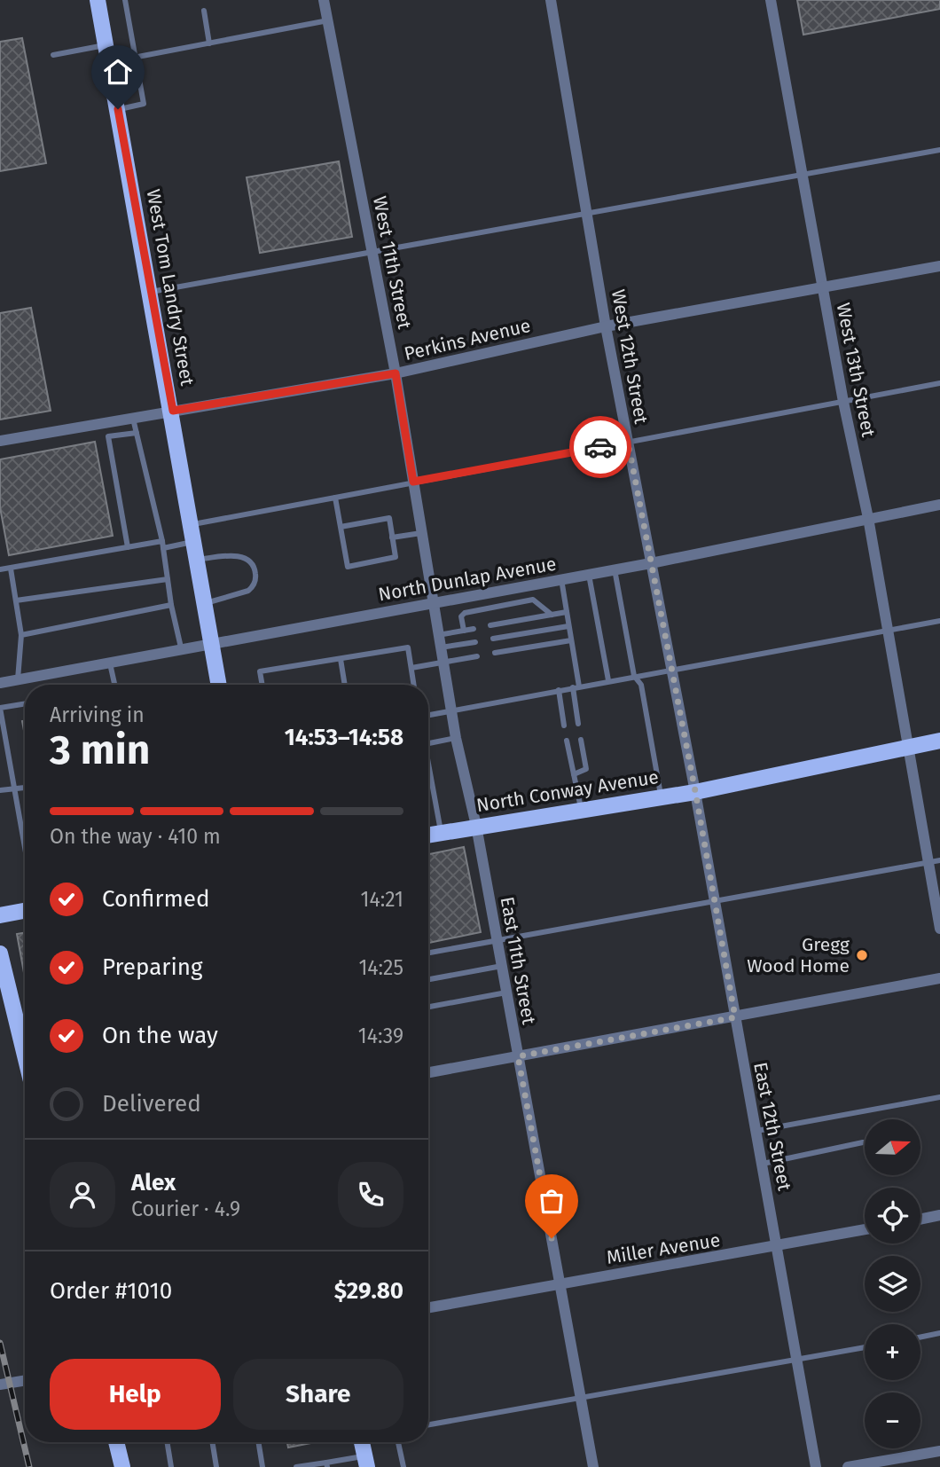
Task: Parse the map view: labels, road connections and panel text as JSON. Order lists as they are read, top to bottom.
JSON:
{
  "streets": {
    "main road": ["West Tom Landry Street", "North Conway Avenue"],
    "street": [
      "West 11th Street",
      "Perkins Avenue",
      "West 12th Street",
      "West 13th Street",
      "North Dunlap Avenue",
      "East 11th Street",
      "East 12th Street",
      "Miller Avenue"
    ]
  },
  "crossings": [
    ["West 11th Street", "Perkins Avenue"],
    ["West 11th Street", "North Dunlap Avenue"],
    ["West 11th Street", "North Conway Avenue"],
    ["West 11th Street", "East 11th Street"],
    ["West Tom Landry Street", "Perkins Avenue"],
    ["West Tom Landry Street", "North Dunlap Avenue"],
    ["Perkins Avenue", "West 12th Street"],
    ["Perkins Avenue", "West 13th Street"],
    ["West 12th Street", "North Dunlap Avenue"],
    ["West 12th Street", "North Conway Avenue"],
    ["West 12th Street", "East 12th Street"],
    ["West 13th Street", "North Dunlap Avenue"],
    ["West 13th Street", "North Conway Avenue"],
    ["North Conway Avenue", "East 11th Street"],
    ["North Conway Avenue", "East 12th Street"],
    ["East 11th Street", "Miller Avenue"],
    ["East 12th Street", "Miller Avenue"]
  ],
  "places": ["Gregg Wood Home"],
  "north": "right",
  "page": {
    "heading": ["3 min", "Arriving in", "14:53–14:58"],
    "panel": [
      "Alex",
      "Courier · 4.9",
      "Order #1010",
      "$29.80"
    ],
    "bar": "On the way · 410 m",
    "list": [
      ["Confirmed", "14:21"],
      ["Preparing", "14:25"],
      ["On the way", "14:39"],
      "Delivered"
    ],
    "map_buttons": ["+", "−"],
    "buttons": ["Help", "Share"]
  }
}
